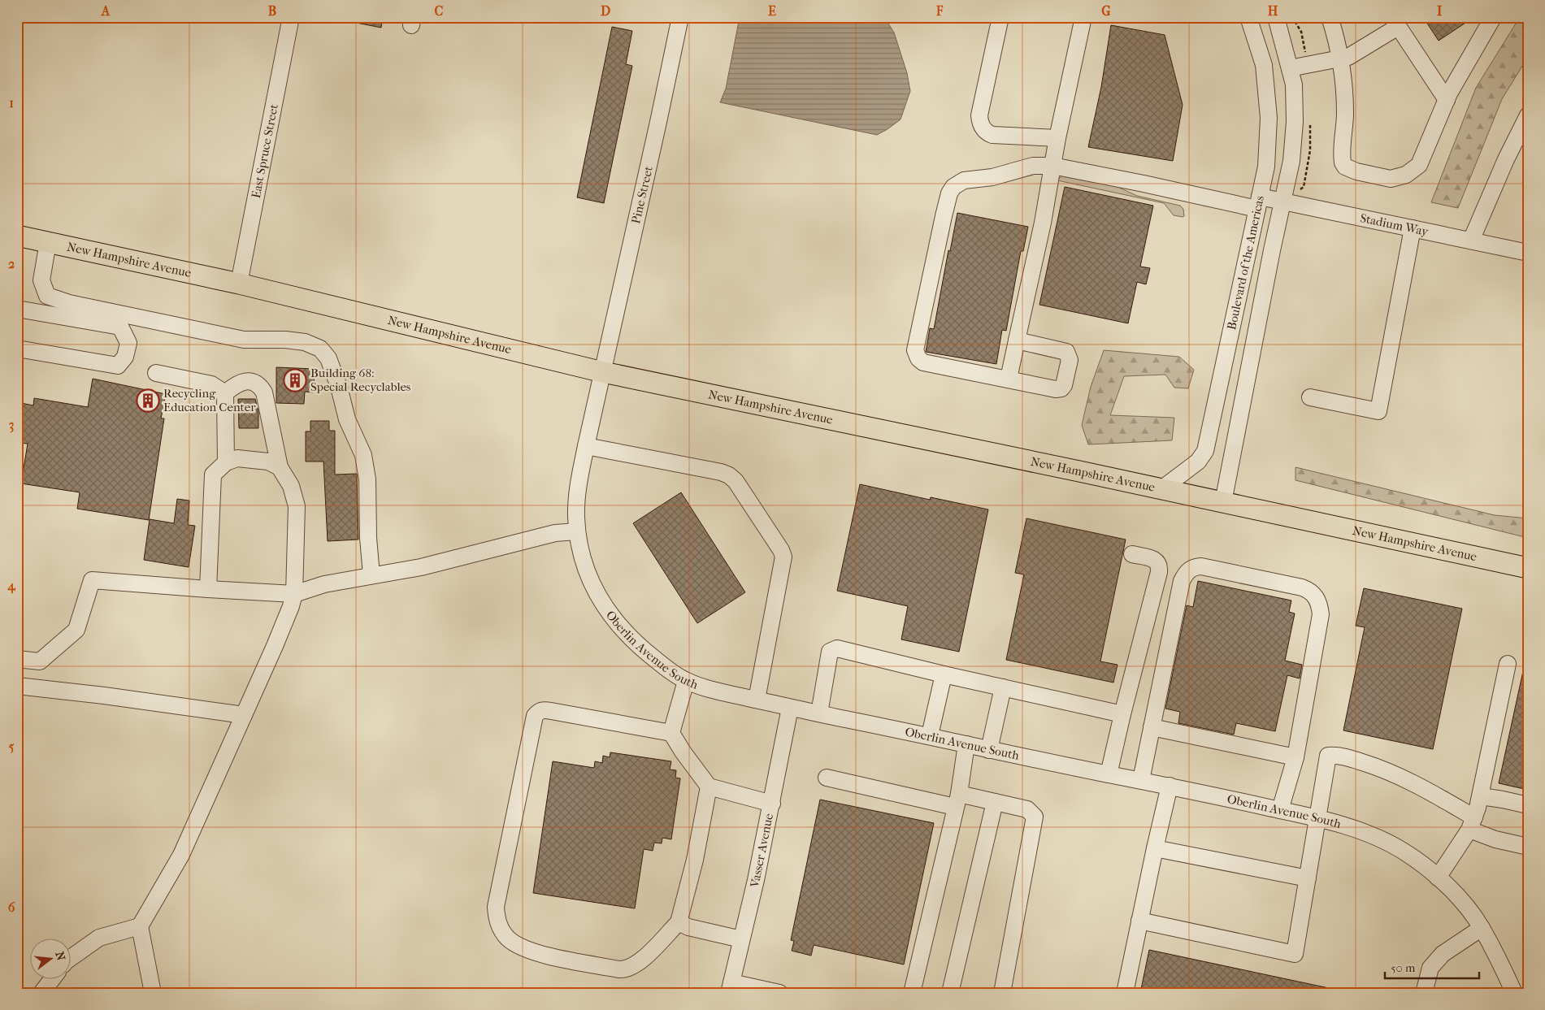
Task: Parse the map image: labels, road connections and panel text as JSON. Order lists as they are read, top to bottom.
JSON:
{
  "streets": {
    "main road": ["New Hampshire Avenue"],
    "street": [
      "East Spruce Street",
      "Pine Street",
      "Stadium Way",
      "Boulevard of the Americas",
      "Oberlin Avenue South",
      "Vasser Avenue"
    ]
  },
  "crossings": [
    ["East Spruce Street", "New Hampshire Avenue"],
    ["Pine Street", "New Hampshire Avenue"],
    ["Pine Street", "Oberlin Avenue South"],
    ["Stadium Way", "Boulevard of the Americas"],
    ["New Hampshire Avenue", "Boulevard of the Americas"],
    ["New Hampshire Avenue", "Oberlin Avenue South"],
    ["Oberlin Avenue South", "Vasser Avenue"]
  ],
  "places": {
    "building": ["Building 68: Special Recyclables", "Recycling Education Center"]
  },
  "scale_bar": "50 m",
  "north": "right",
  "grid": {
    "columns": [
      "A",
      "B",
      "C",
      "D",
      "E",
      "F",
      "G",
      "H",
      "I"
    ],
    "rows": [
      "1",
      "2",
      "3",
      "4",
      "5",
      "6"
    ]
  }
}
